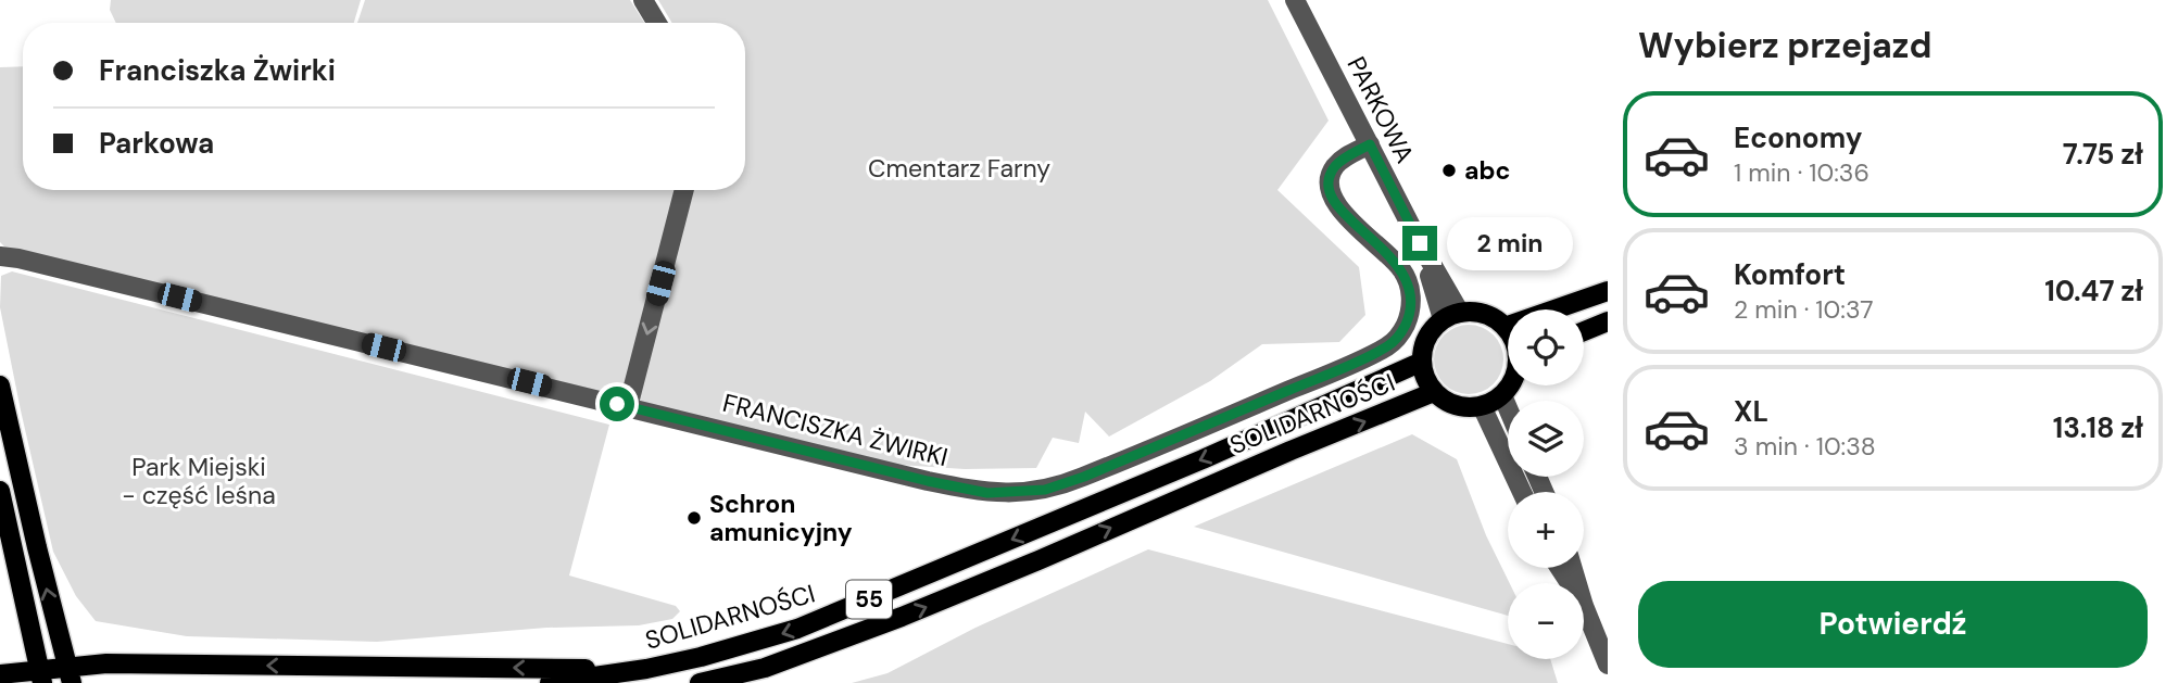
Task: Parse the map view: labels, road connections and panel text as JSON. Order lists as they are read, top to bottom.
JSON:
{
  "streets": {
    "main road": ["SOLIDARNOŚCI", "55"],
    "street": ["PARKOWA", "FRANCISZKA ŻWIRKI"]
  },
  "crossings": [
    ["PARKOWA", "FRANCISZKA ŻWIRKI"]
  ],
  "parks": ["Cmentarz Farny", "Park Miejski - część leśna"],
  "places": ["abc", "Schron amunicyjny"],
  "page": {
    "heading": "Wybierz przejazd",
    "banner": ["Franciszka Żwirki", "Parkowa"],
    "list": [
      {
        "name": "Economy",
        "note": "1 min · 10:36",
        "value": "7.75 zł"
      },
      {
        "name": "Komfort",
        "note": "2 min · 10:37",
        "value": "10.47 zł"
      },
      {
        "name": "XL",
        "note": "3 min · 10:38",
        "value": "13.18 zł"
      }
    ],
    "bubble": "2 min",
    "map_buttons": ["+", "−"],
    "buttons": "Potwierdź"
  }
}
